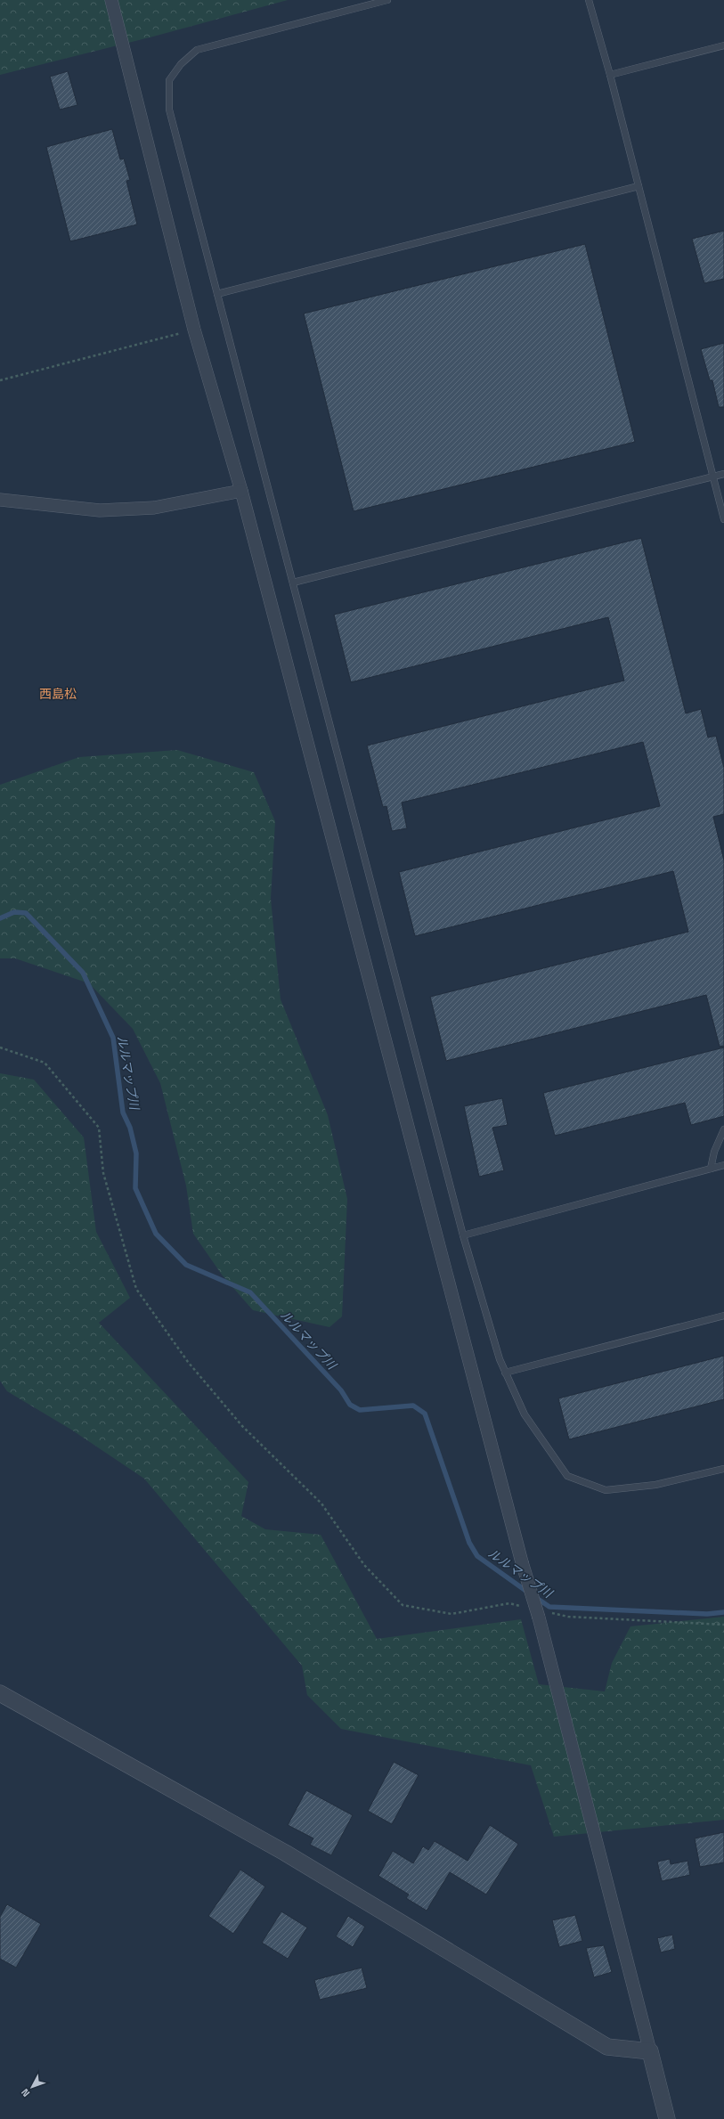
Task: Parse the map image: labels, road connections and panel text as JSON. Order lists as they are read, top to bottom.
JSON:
{
  "districts": ["西島松"],
  "water": ["ルルマップ川"],
  "north": "bottom left"
}
